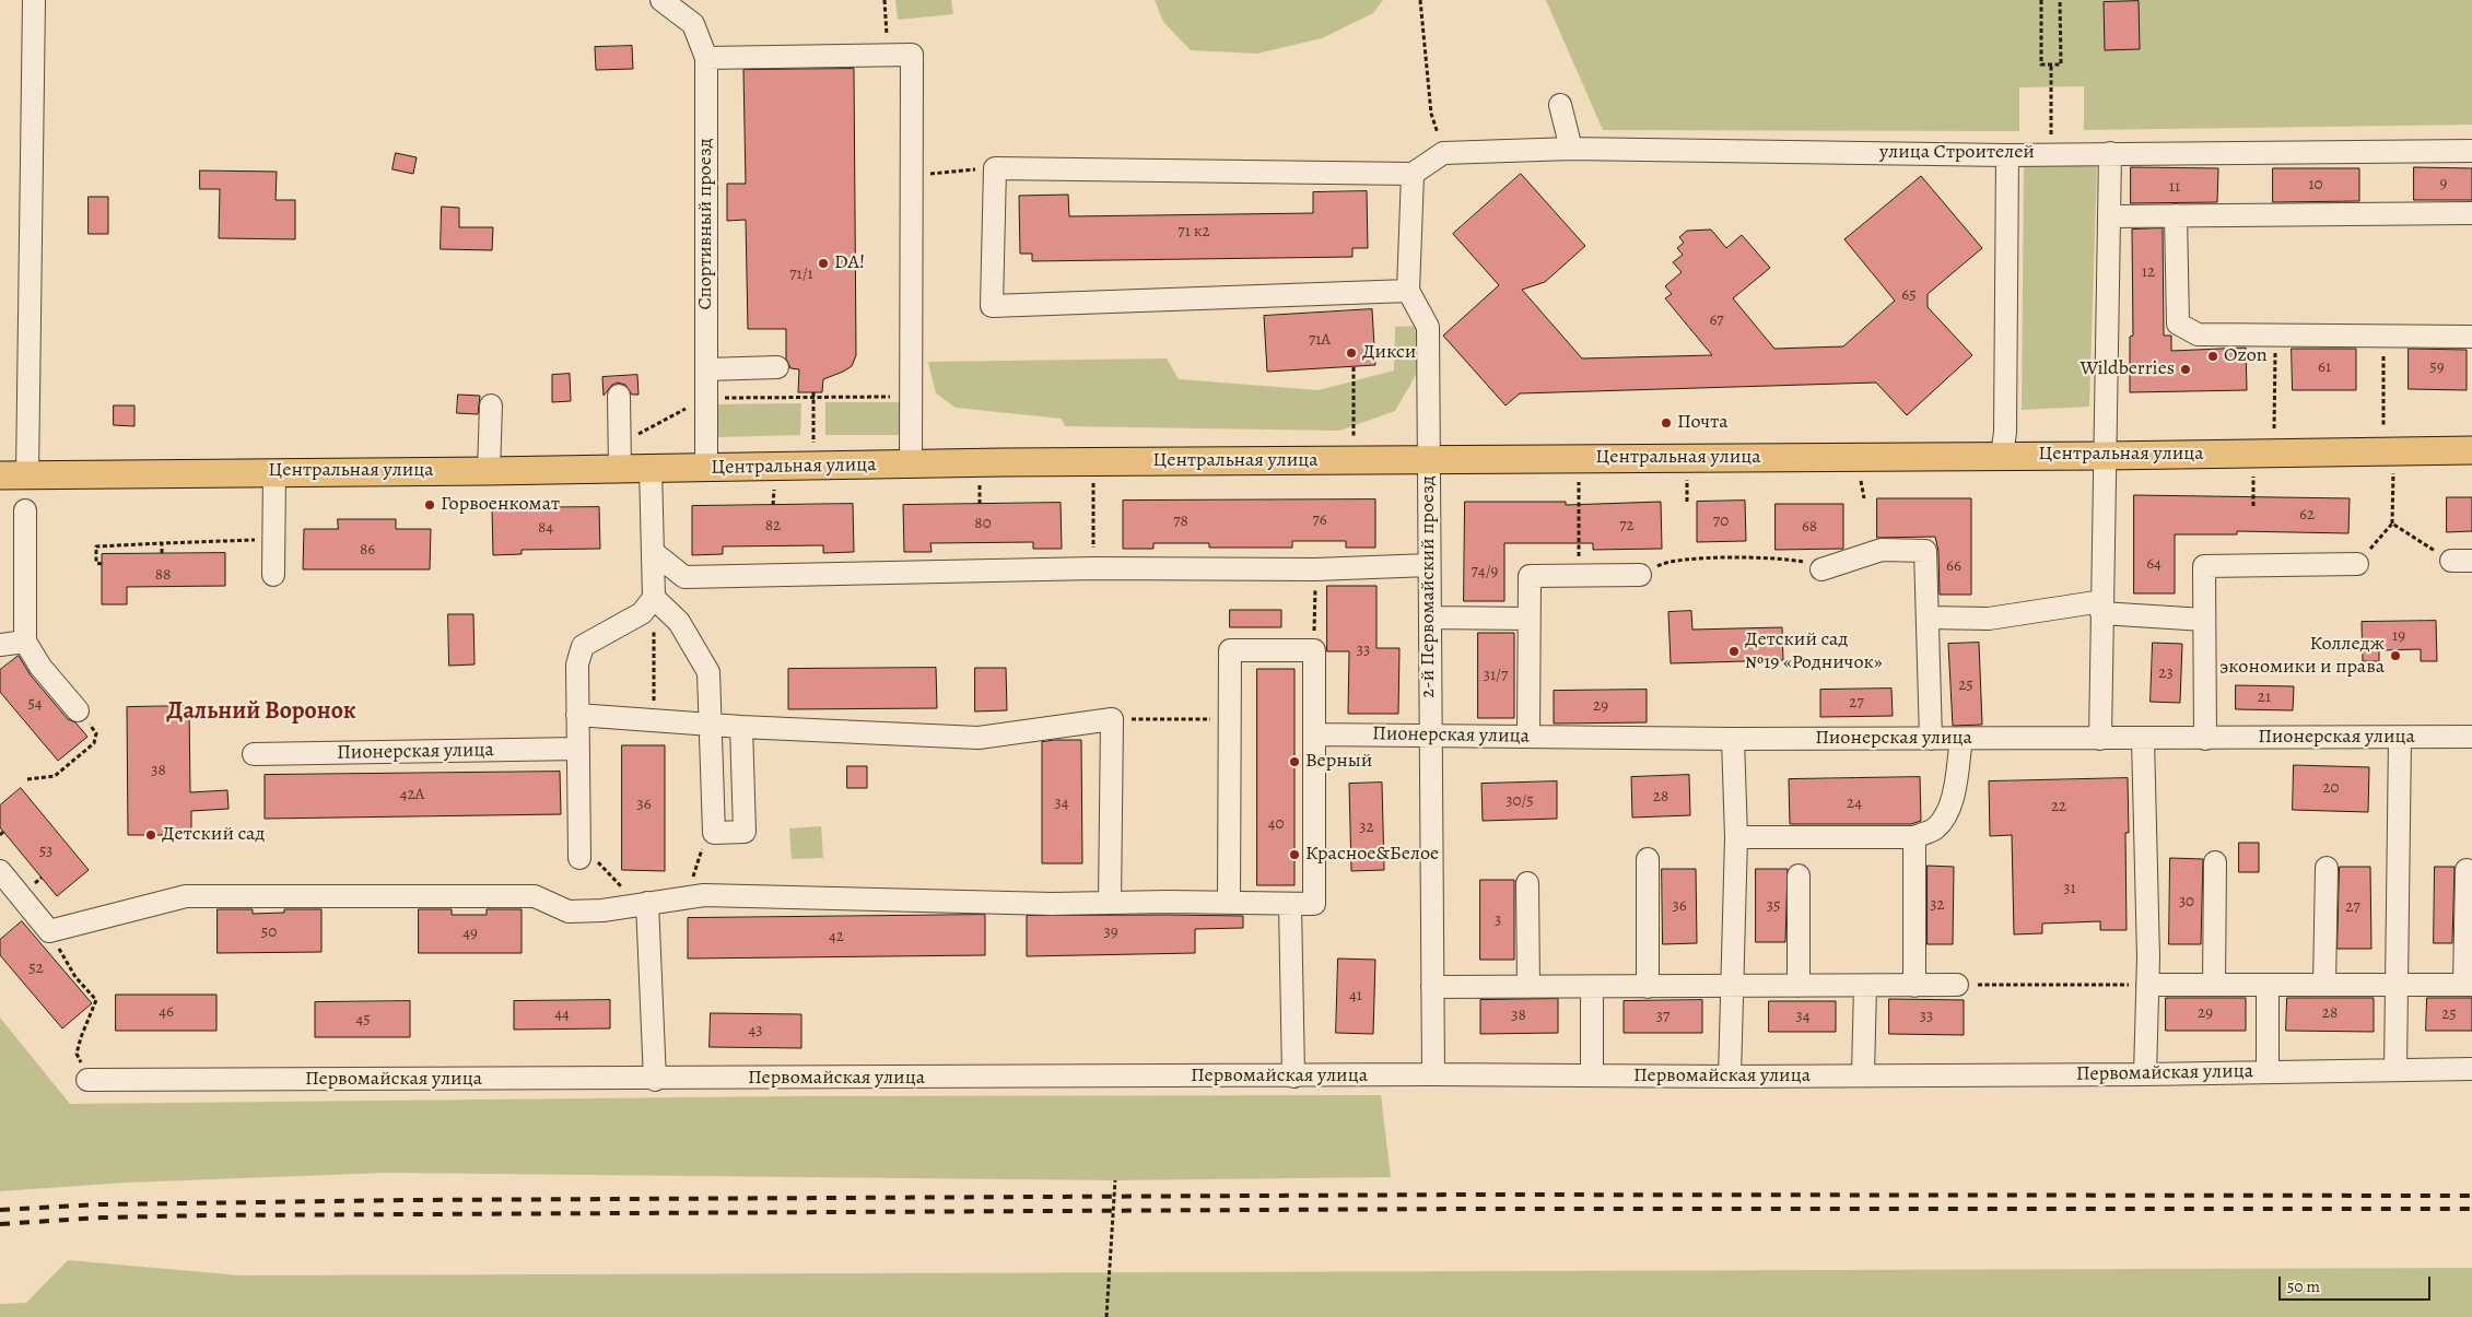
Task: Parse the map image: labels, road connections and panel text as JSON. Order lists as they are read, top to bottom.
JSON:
{
  "streets": {
    "main road": ["Центральная улица"],
    "street": [
      "улица Строителей",
      "Спортивный проезд",
      "2-й Первомайский проезд",
      "Пионерская улица",
      "Первомайская улица"
    ]
  },
  "crossings": [
    ["Спортивный проезд", "Центральная улица"],
    ["Центральная улица", "2-й Первомайский проезд"],
    ["2-й Первомайский проезд", "Пионерская улица"],
    ["2-й Первомайский проезд", "Первомайская улица"]
  ],
  "districts": ["Дальний Воронок"],
  "places": [
    "DA!",
    "Дикси",
    "Ozon",
    "Wildberries",
    "Почта",
    "Горвоенкомат",
    "Детский сад №19 «Родничок»",
    "Колледж экономики и права",
    "Верный",
    "Детский сад",
    "Красное&Белое"
  ],
  "house_numbers": [
    "9",
    "10",
    "11",
    "71 к2",
    "12",
    "71/1",
    "65",
    "67",
    "71А",
    "61",
    "59",
    "62",
    "76",
    "78",
    "70",
    "80",
    "82",
    "72",
    "68",
    "84",
    "86",
    "64",
    "66",
    "74/9",
    "88",
    "19",
    "33",
    "23",
    "31/7",
    "25",
    "21",
    "27",
    "54",
    "29",
    "38",
    "20",
    "42А",
    "28",
    "30/5",
    "34",
    "24",
    "36",
    "22",
    "40",
    "32",
    "53",
    "31",
    "30",
    "32",
    "36",
    "35",
    "27",
    "3",
    "50",
    "39",
    "49",
    "42",
    "52",
    "41",
    "46",
    "29",
    "28",
    "44",
    "25",
    "38",
    "37",
    "34",
    "33",
    "45",
    "43"
  ],
  "scale_bar": "50 m"
}
